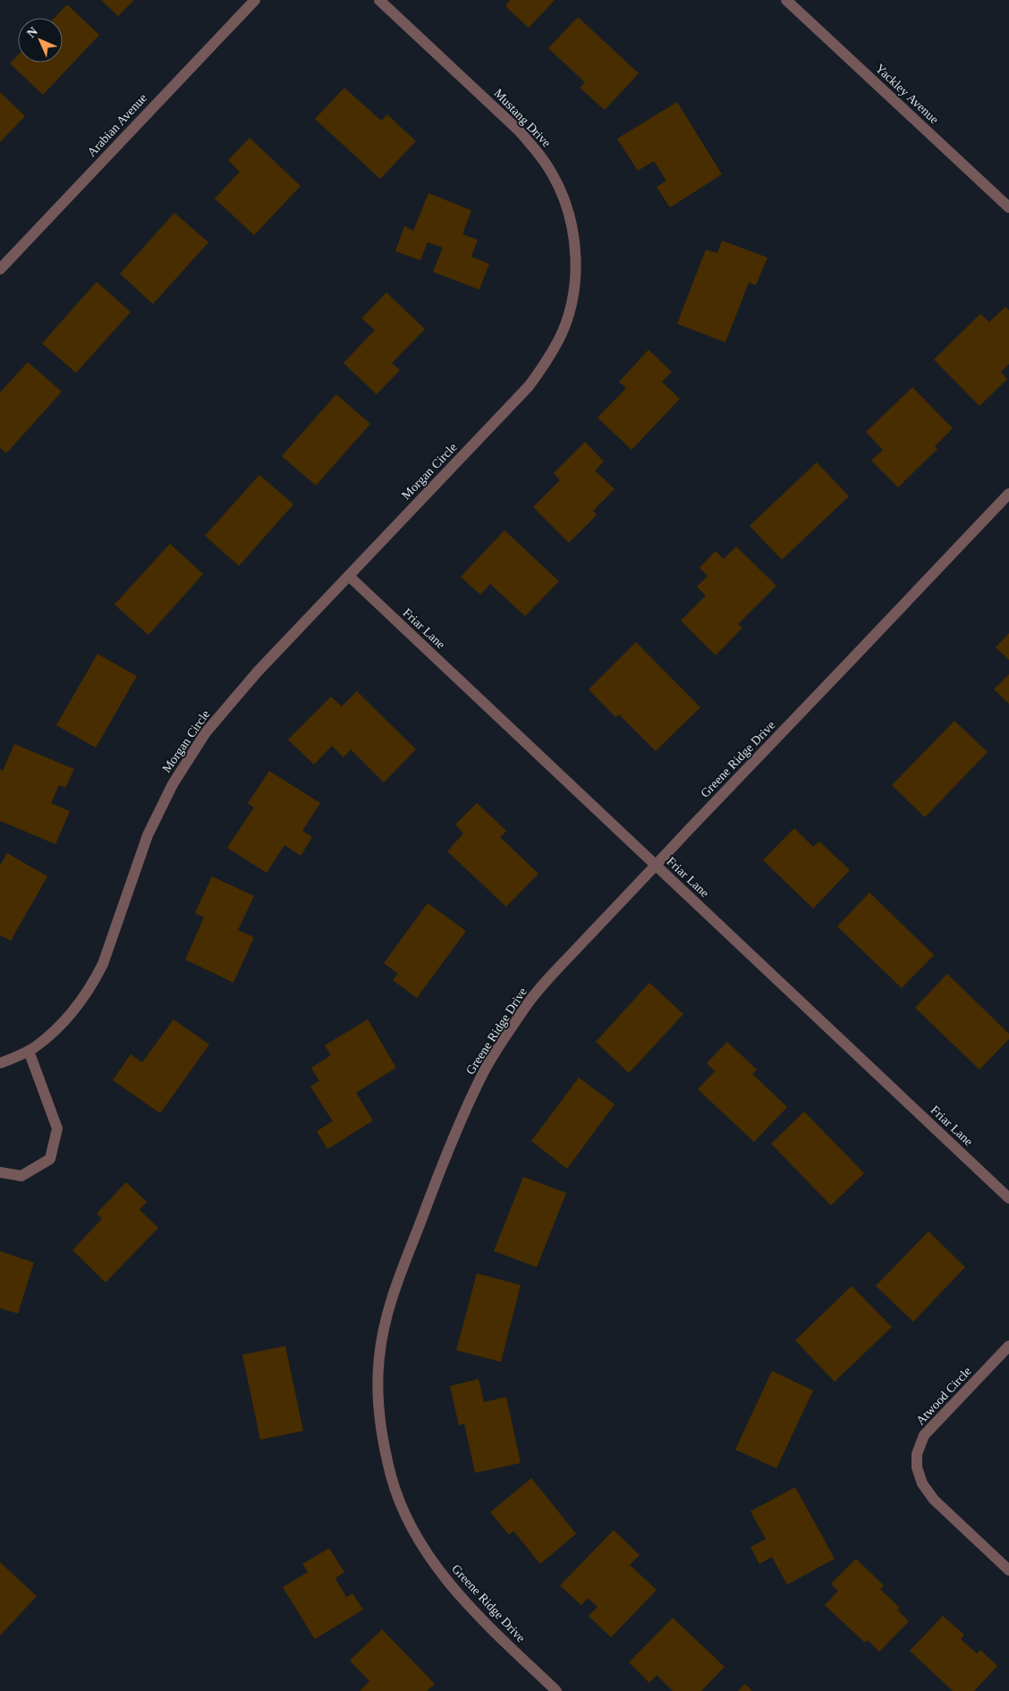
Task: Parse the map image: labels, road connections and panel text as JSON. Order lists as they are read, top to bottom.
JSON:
{
  "streets": {
    "street": [
      "Yackley Avenue",
      "Mustang Drive",
      "Arabian Avenue",
      "Morgan Circle",
      "Friar Lane",
      "Greene Ridge Drive",
      "Atwood Circle"
    ]
  },
  "crossings": [
    ["Mustang Drive", "Morgan Circle"],
    ["Morgan Circle", "Friar Lane"],
    ["Friar Lane", "Greene Ridge Drive"]
  ],
  "north": "top left"
}
